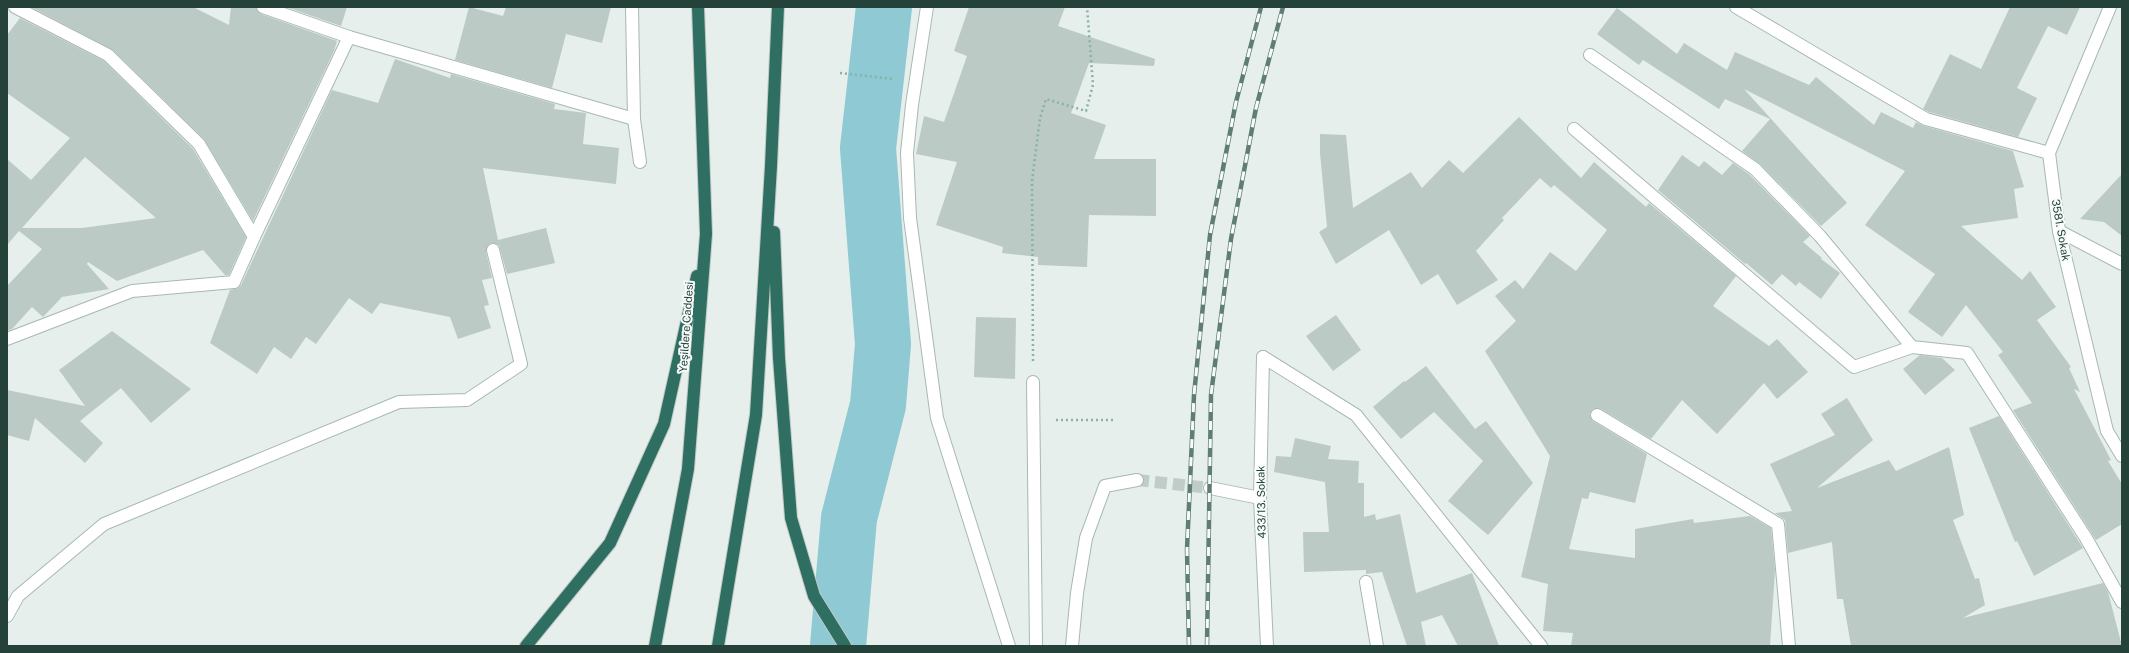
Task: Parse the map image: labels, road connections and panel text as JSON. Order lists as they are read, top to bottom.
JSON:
{
  "streets": {
    "highway": ["Yeşildere Caddesi"],
    "street": ["3581. Sokak", "433/13. Sokak"]
  }
}
